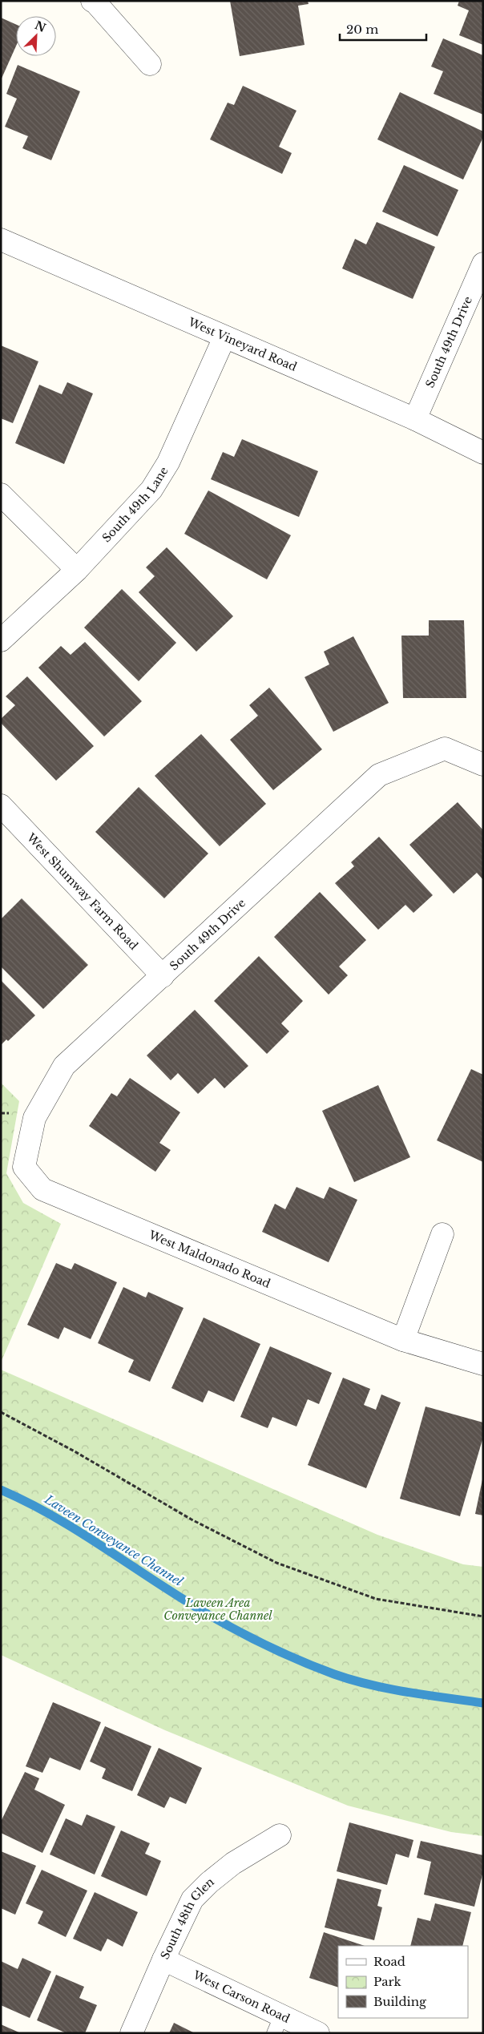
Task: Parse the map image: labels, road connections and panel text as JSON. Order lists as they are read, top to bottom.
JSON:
{
  "streets": {
    "street": [
      "South 49th Drive",
      "West Vineyard Road",
      "South 49th Lane",
      "West Shumway Farm Road",
      "West Maldonado Road",
      "South 48th Glen",
      "West Carson Road"
    ]
  },
  "crossings": [
    ["South 49th Drive", "West Vineyard Road"],
    ["South 49th Drive", "West Shumway Farm Road"],
    ["South 49th Drive", "West Maldonado Road"],
    ["West Vineyard Road", "South 49th Lane"],
    ["South 48th Glen", "West Carson Road"]
  ],
  "water": ["Laveen Conveyance Channel"],
  "parks": ["Laveen Area Conveyance Channel"],
  "legend": ["Road", "Park", "Building"],
  "scale_bar": "20 m",
  "north": "top right"
}
